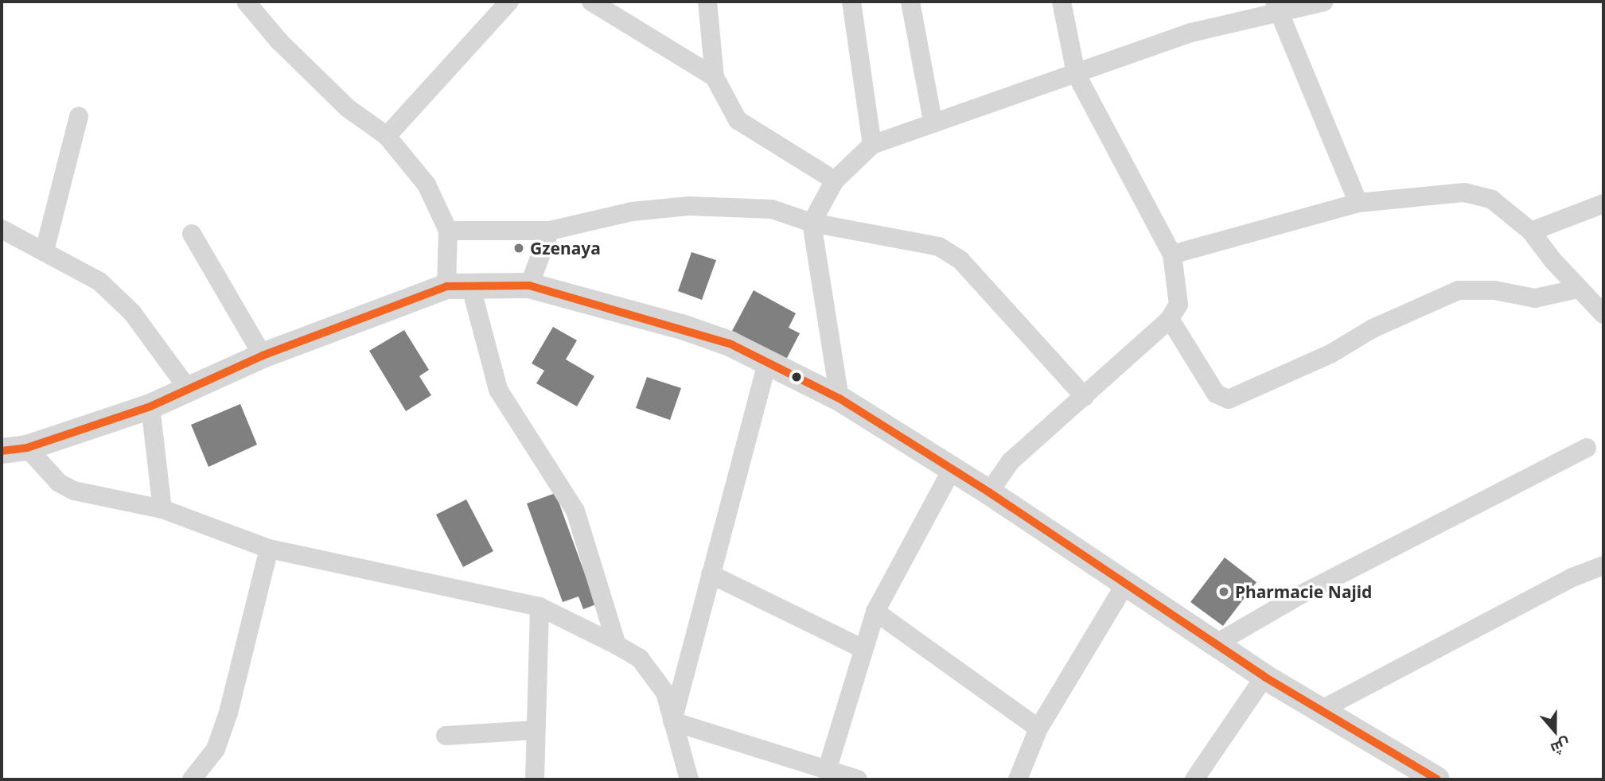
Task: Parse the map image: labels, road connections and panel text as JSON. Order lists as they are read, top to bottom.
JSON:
{
  "places": ["Gzenaya", "Pharmacie Najid"],
  "north": "bottom"
}
